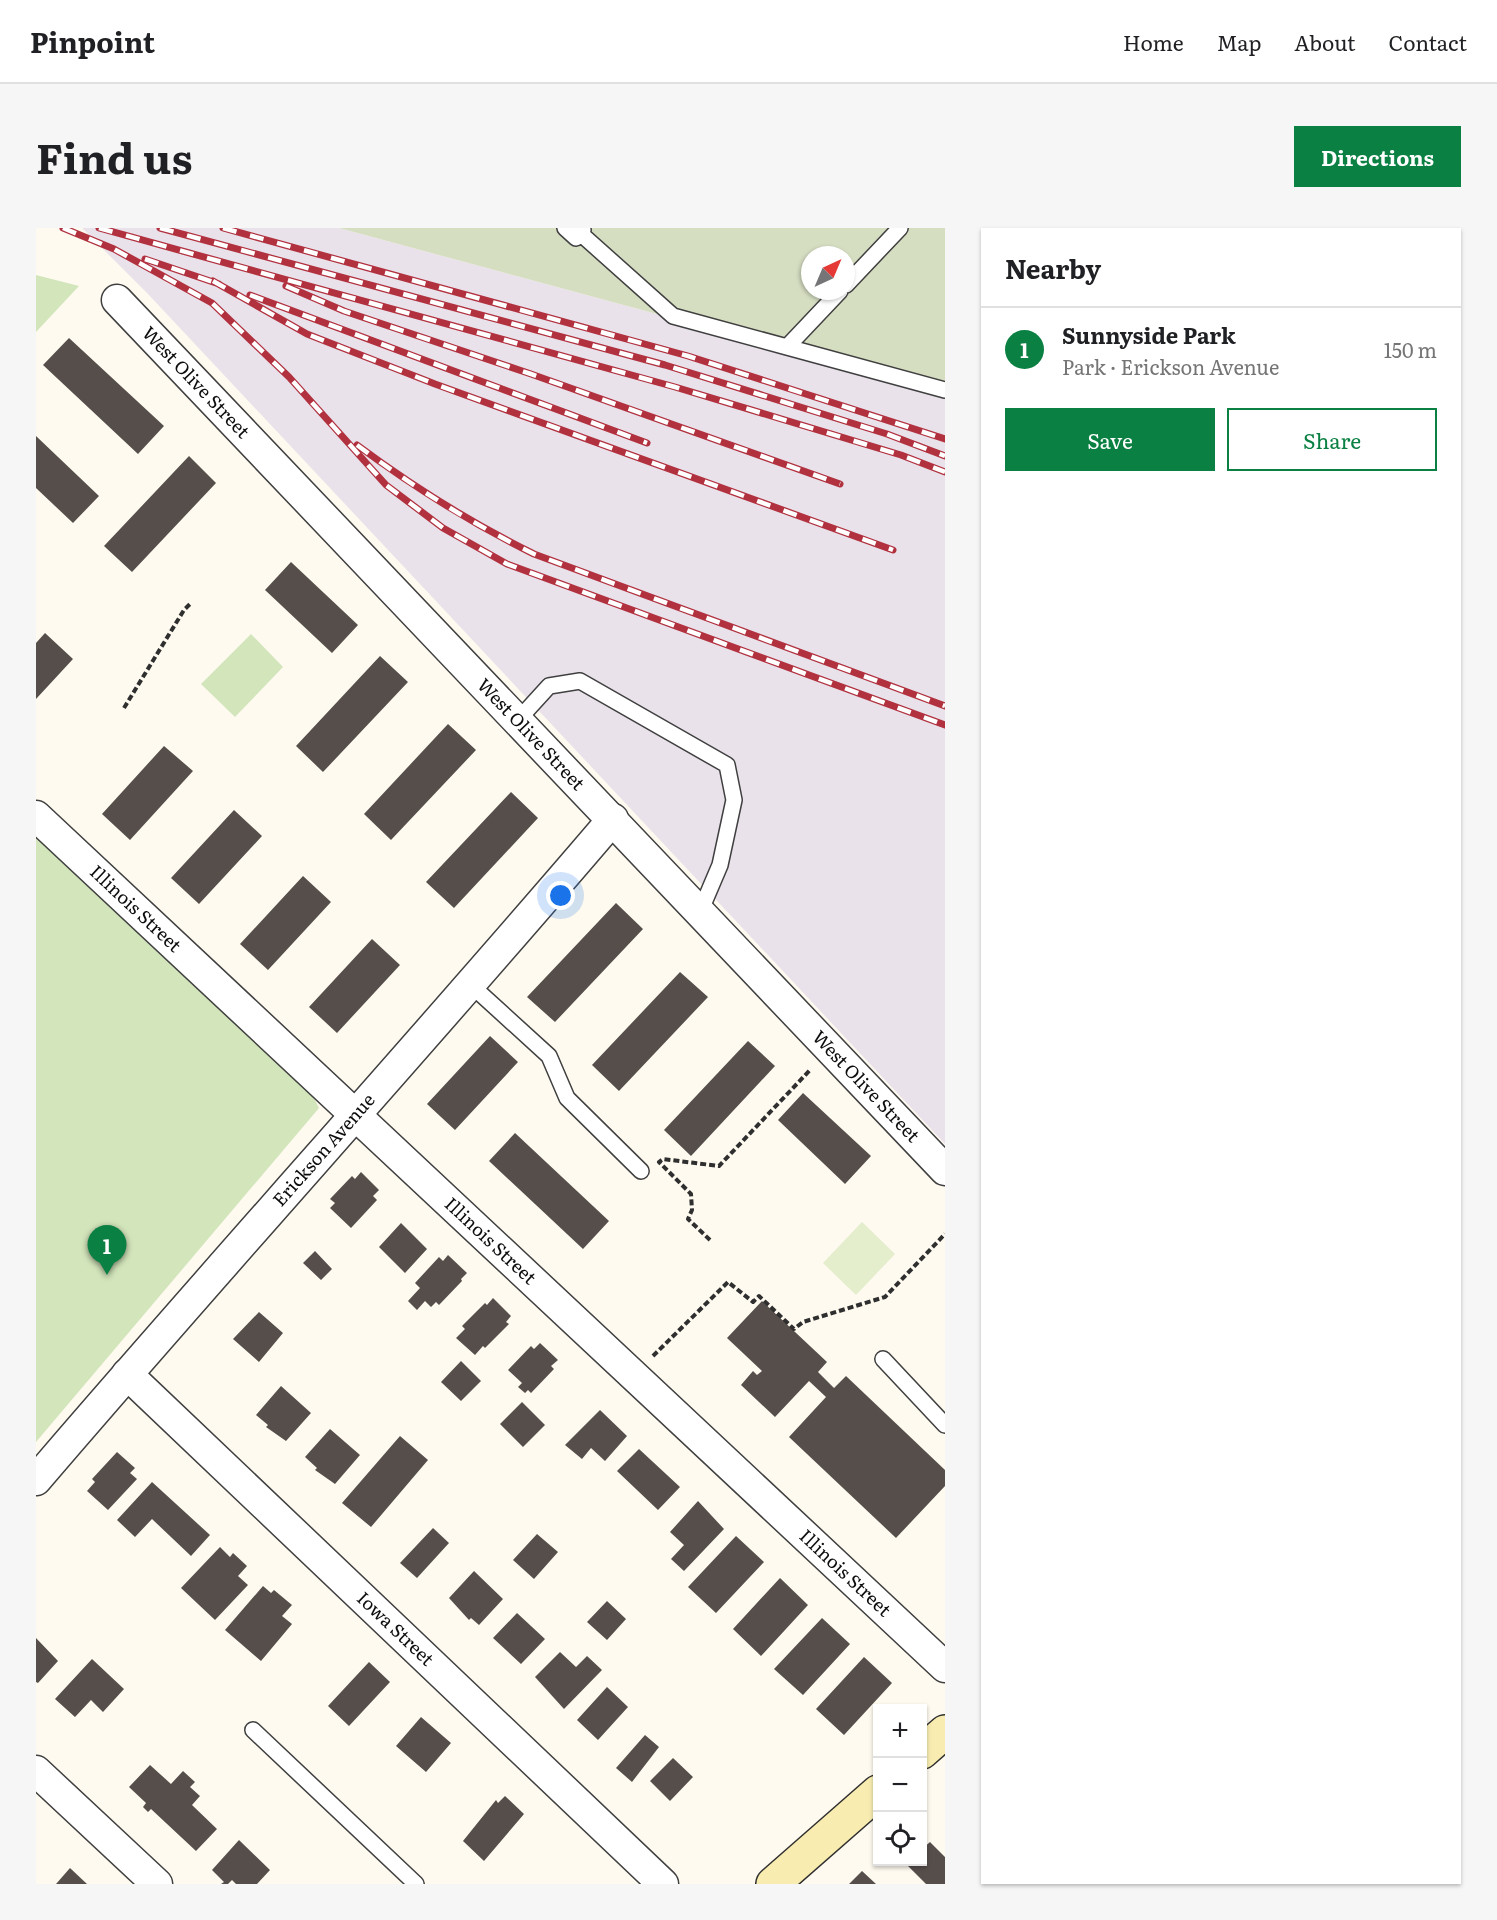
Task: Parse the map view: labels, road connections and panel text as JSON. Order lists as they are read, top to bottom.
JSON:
{
  "streets": {
    "street": [
      "West Olive Street",
      "Illinois Street",
      "Erickson Avenue",
      "Iowa Street"
    ]
  },
  "crossings": [
    ["West Olive Street", "Erickson Avenue"],
    ["Illinois Street", "Erickson Avenue"],
    ["Erickson Avenue", "Iowa Street"]
  ],
  "north": "top right",
  "page": {
    "header": "Pinpoint",
    "nav": [
      "Home",
      "Map",
      "About",
      "Contact"
    ],
    "title": "Find us",
    "buttons": [
      "Directions",
      ["Save", "Share"]
    ],
    "heading": "Nearby",
    "list": [
      {
        "mark": "1",
        "name": "Sunnyside Park",
        "note": "Park · Erickson Avenue",
        "value": "150 m"
      }
    ],
    "pins": "1",
    "map_buttons": ["+", "−"]
  }
}
